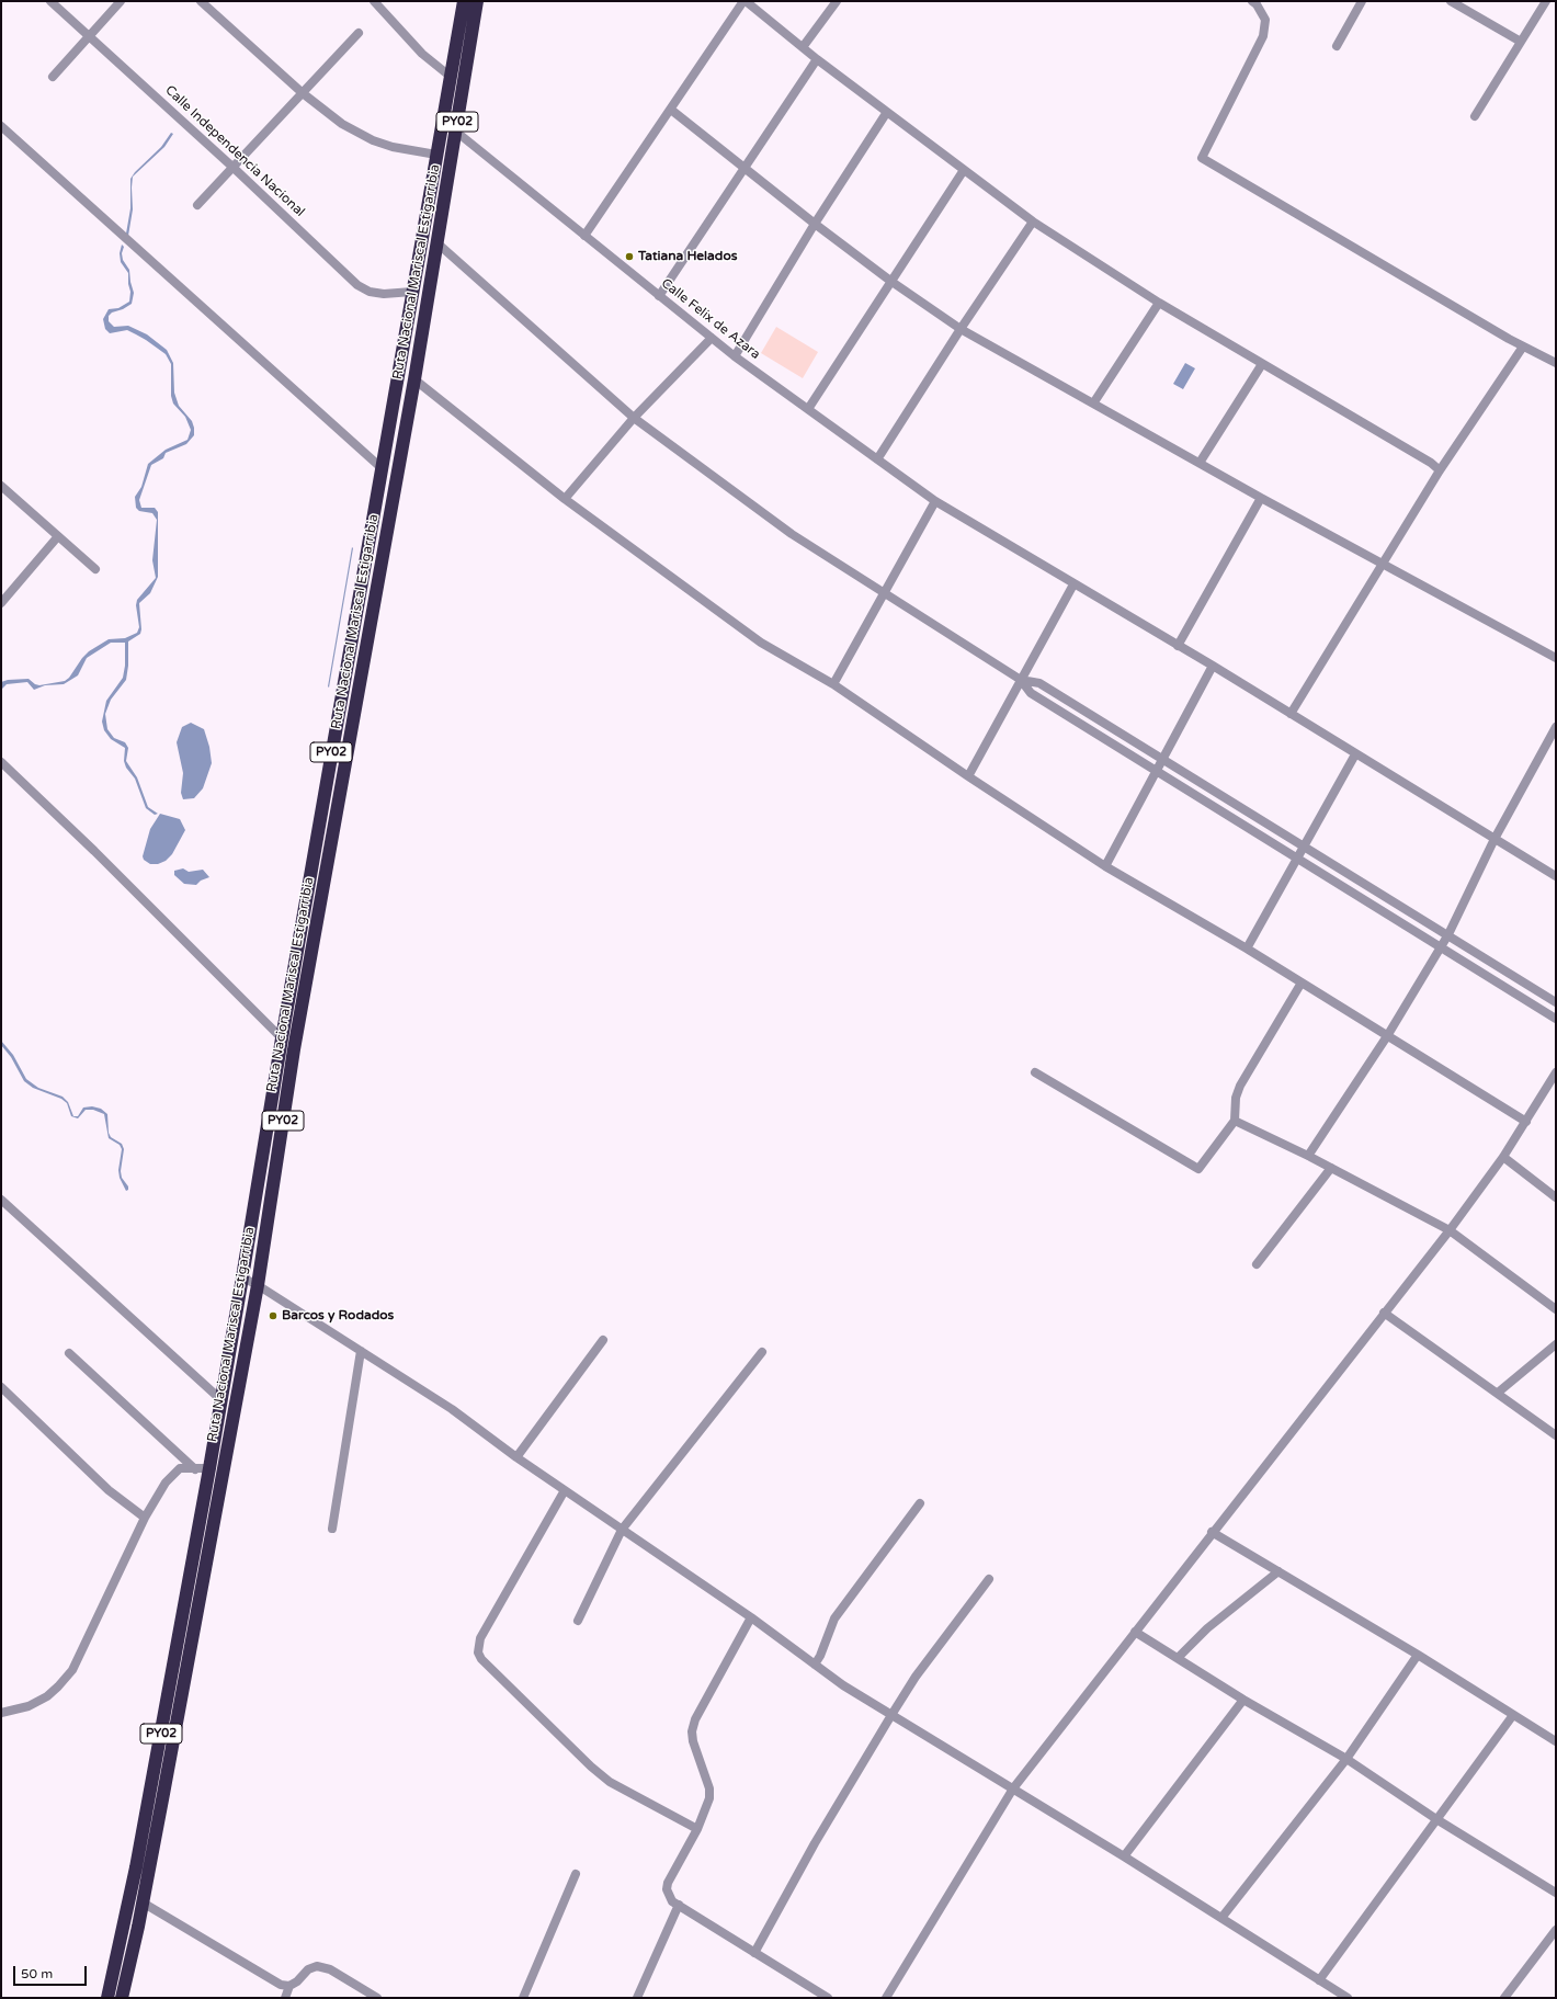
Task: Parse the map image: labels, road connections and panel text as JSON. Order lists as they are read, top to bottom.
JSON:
{
  "streets": {
    "highway": ["PY02", "Ruta Nacional Mariscal Estigarribia"],
    "street": ["Calle Independencia Nacional", "Calle Felix de Azara"]
  },
  "crossings": [
    ["Calle Independencia Nacional", "Ruta Nacional Mariscal Estigarribia"],
    ["Ruta Nacional Mariscal Estigarribia", "Calle Felix de Azara"]
  ],
  "places": ["Tatiana Helados", "Barcos y Rodados"],
  "scale_bar": "50 m"
}
